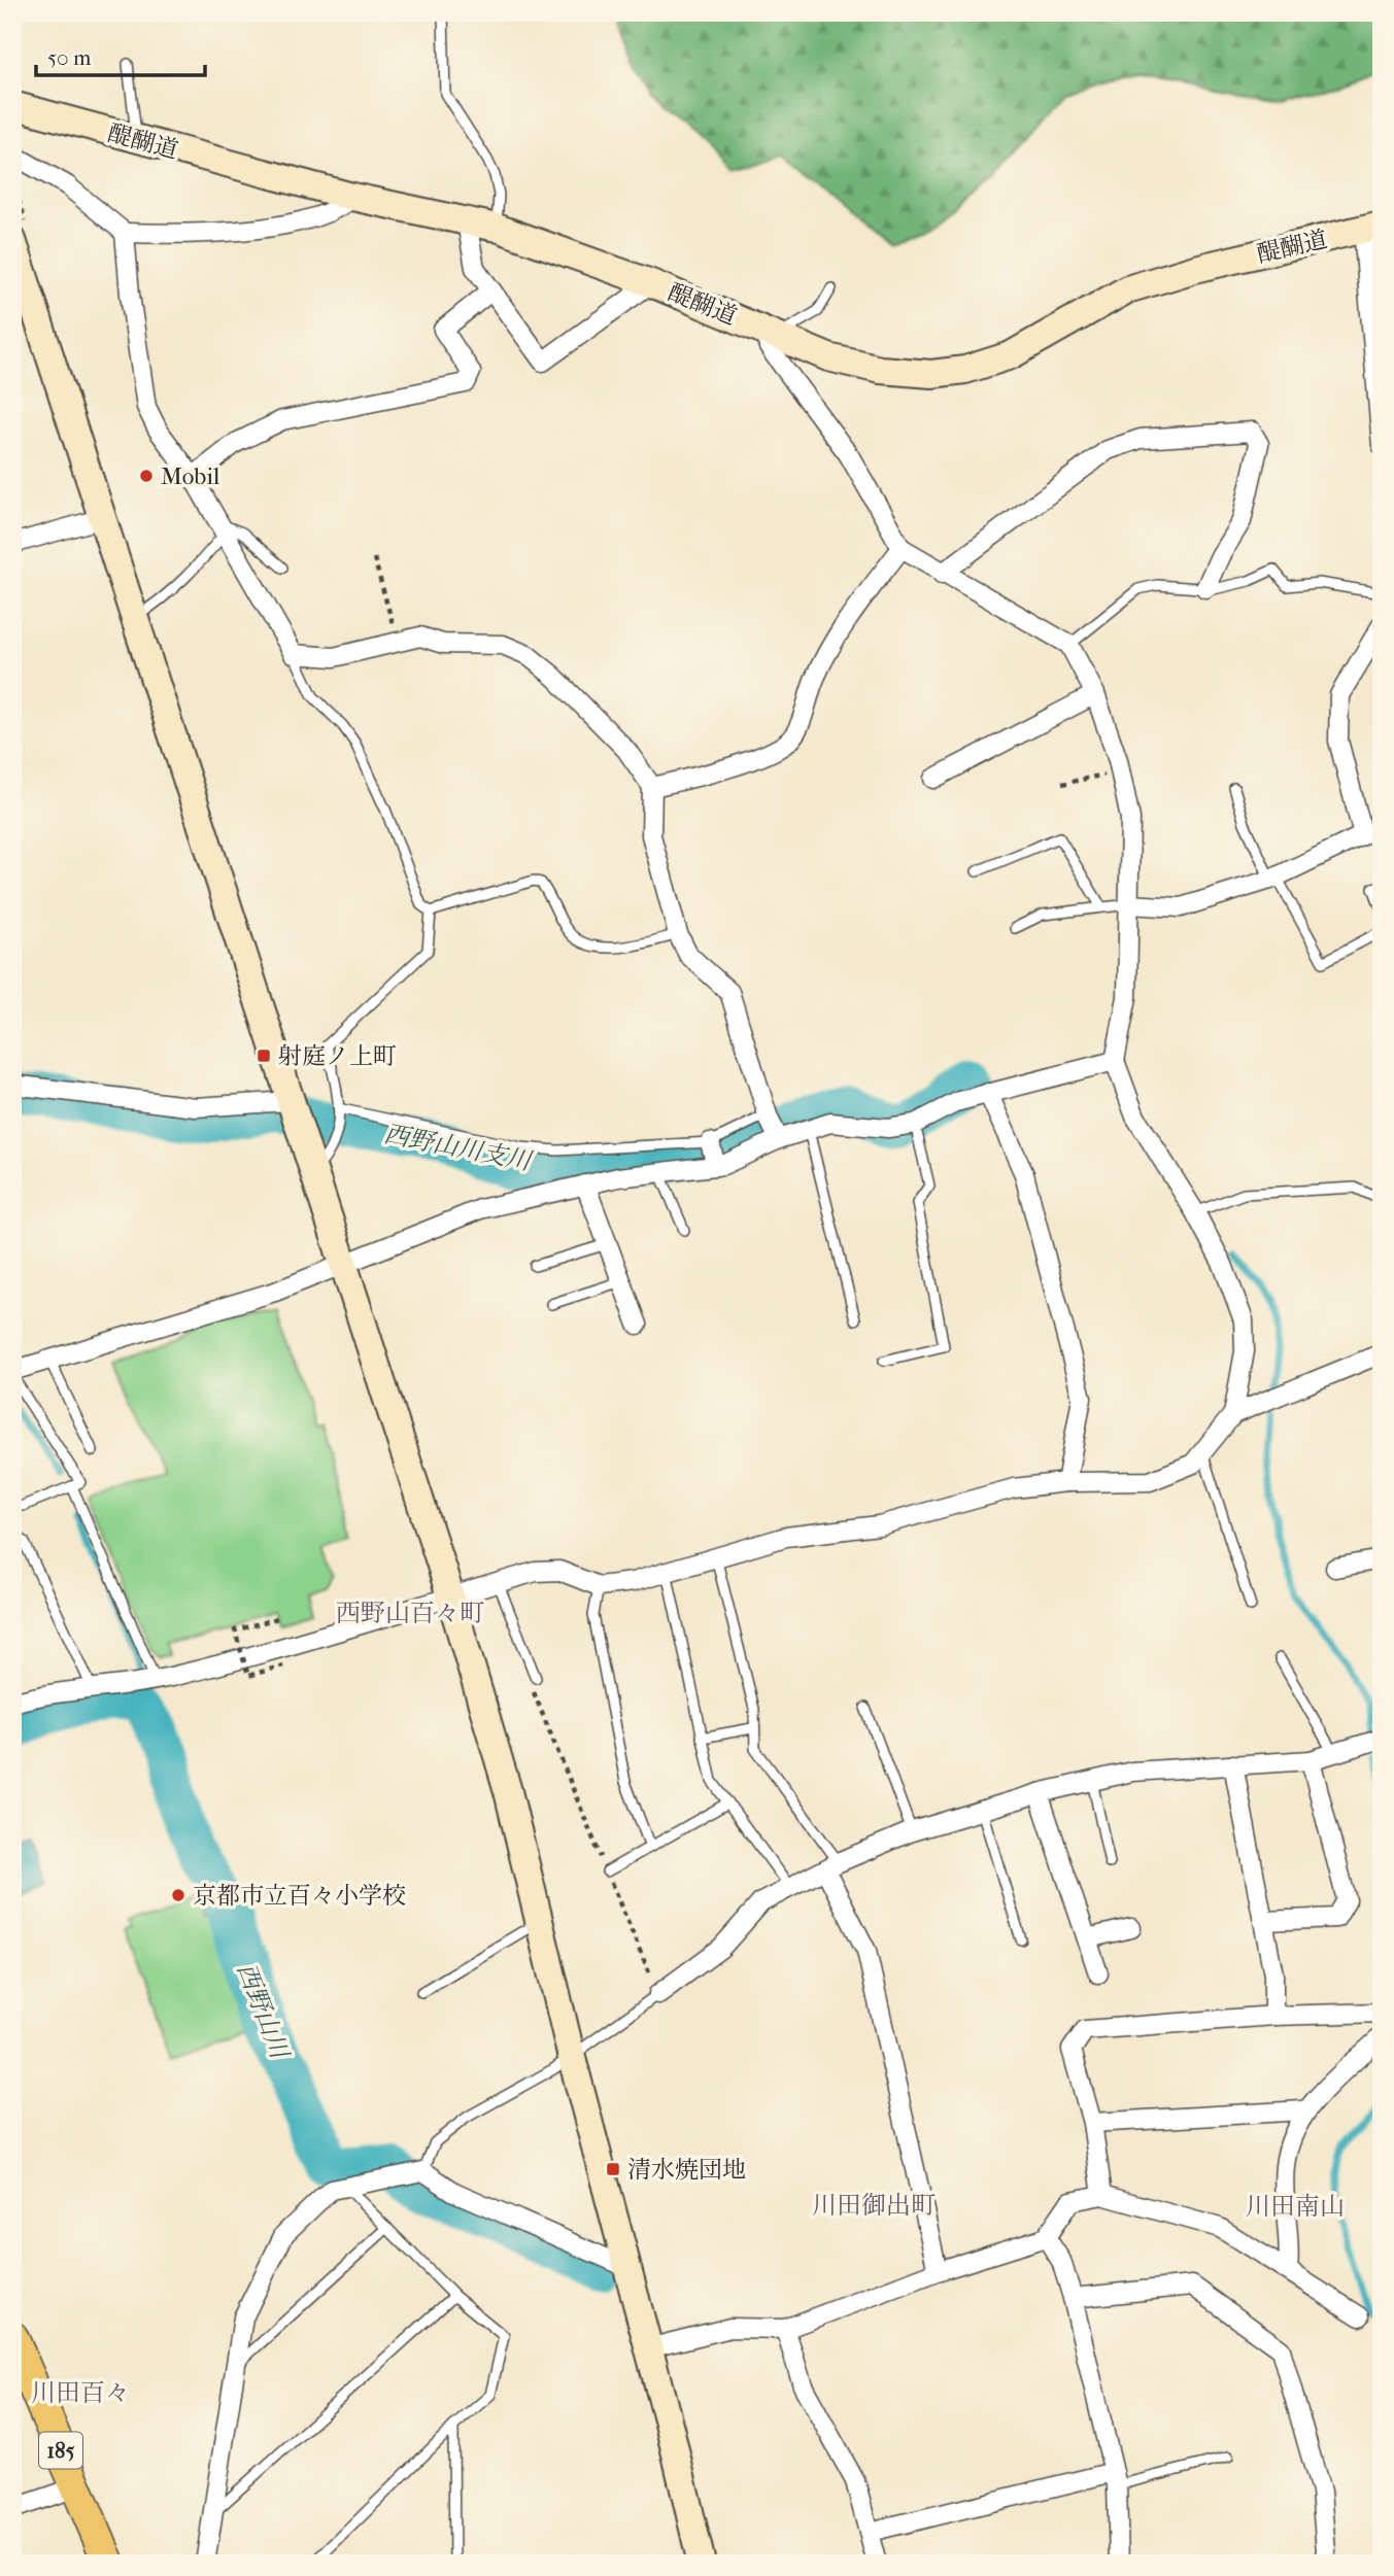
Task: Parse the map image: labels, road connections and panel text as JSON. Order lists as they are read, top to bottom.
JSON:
{
  "streets": {
    "main road": ["185"],
    "street": ["醍醐道"]
  },
  "districts": [
    "西野山百々町",
    "川田御出町",
    "川田南山",
    "川田百々"
  ],
  "water": ["西野山川支川", "西野山川"],
  "places": {
    "other": ["Mobil", "京都市立百々小学校"],
    "transit": ["射庭ノ上町", "清水焼団地"]
  },
  "scale_bar": "50 m"
}
